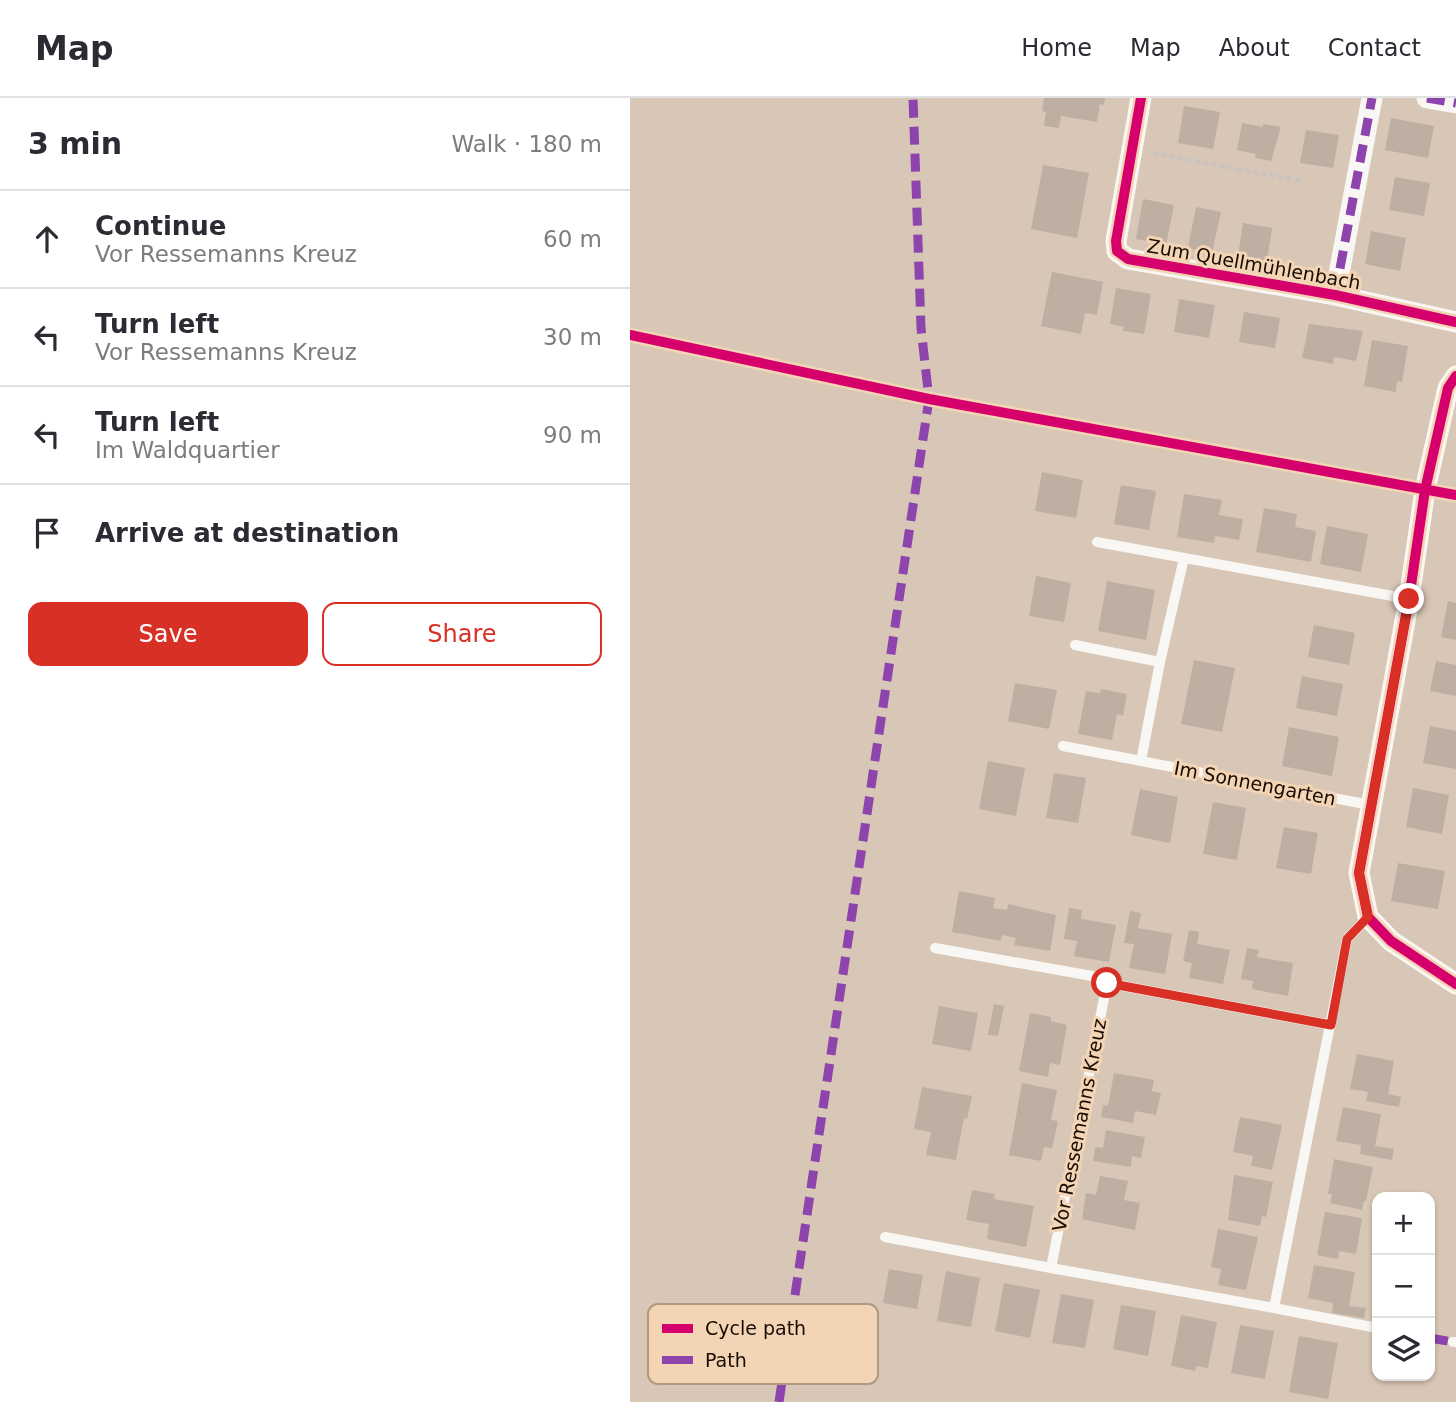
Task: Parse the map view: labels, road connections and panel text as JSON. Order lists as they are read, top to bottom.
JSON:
{
  "streets": {
    "street": ["Zum Quellmühlenbach"],
    "lane": ["Im Sonnengarten", "Vor Ressemanns Kreuz"]
  },
  "legend": ["Cycle path", "Path"],
  "page": {
    "header": "Map",
    "nav": [
      "Home",
      "Map",
      "About",
      "Contact"
    ],
    "heading": ["3 min", "Walk · 180 m"],
    "list": [
      ["Continue", "Vor Ressemanns Kreuz", "60 m"],
      ["Turn left", "Vor Ressemanns Kreuz", "30 m"],
      ["Turn left", "Im Waldquartier", "90 m"],
      "Arrive at destination"
    ],
    "buttons": ["Save", "Share"],
    "map_buttons": ["+", "−"]
  }
}
